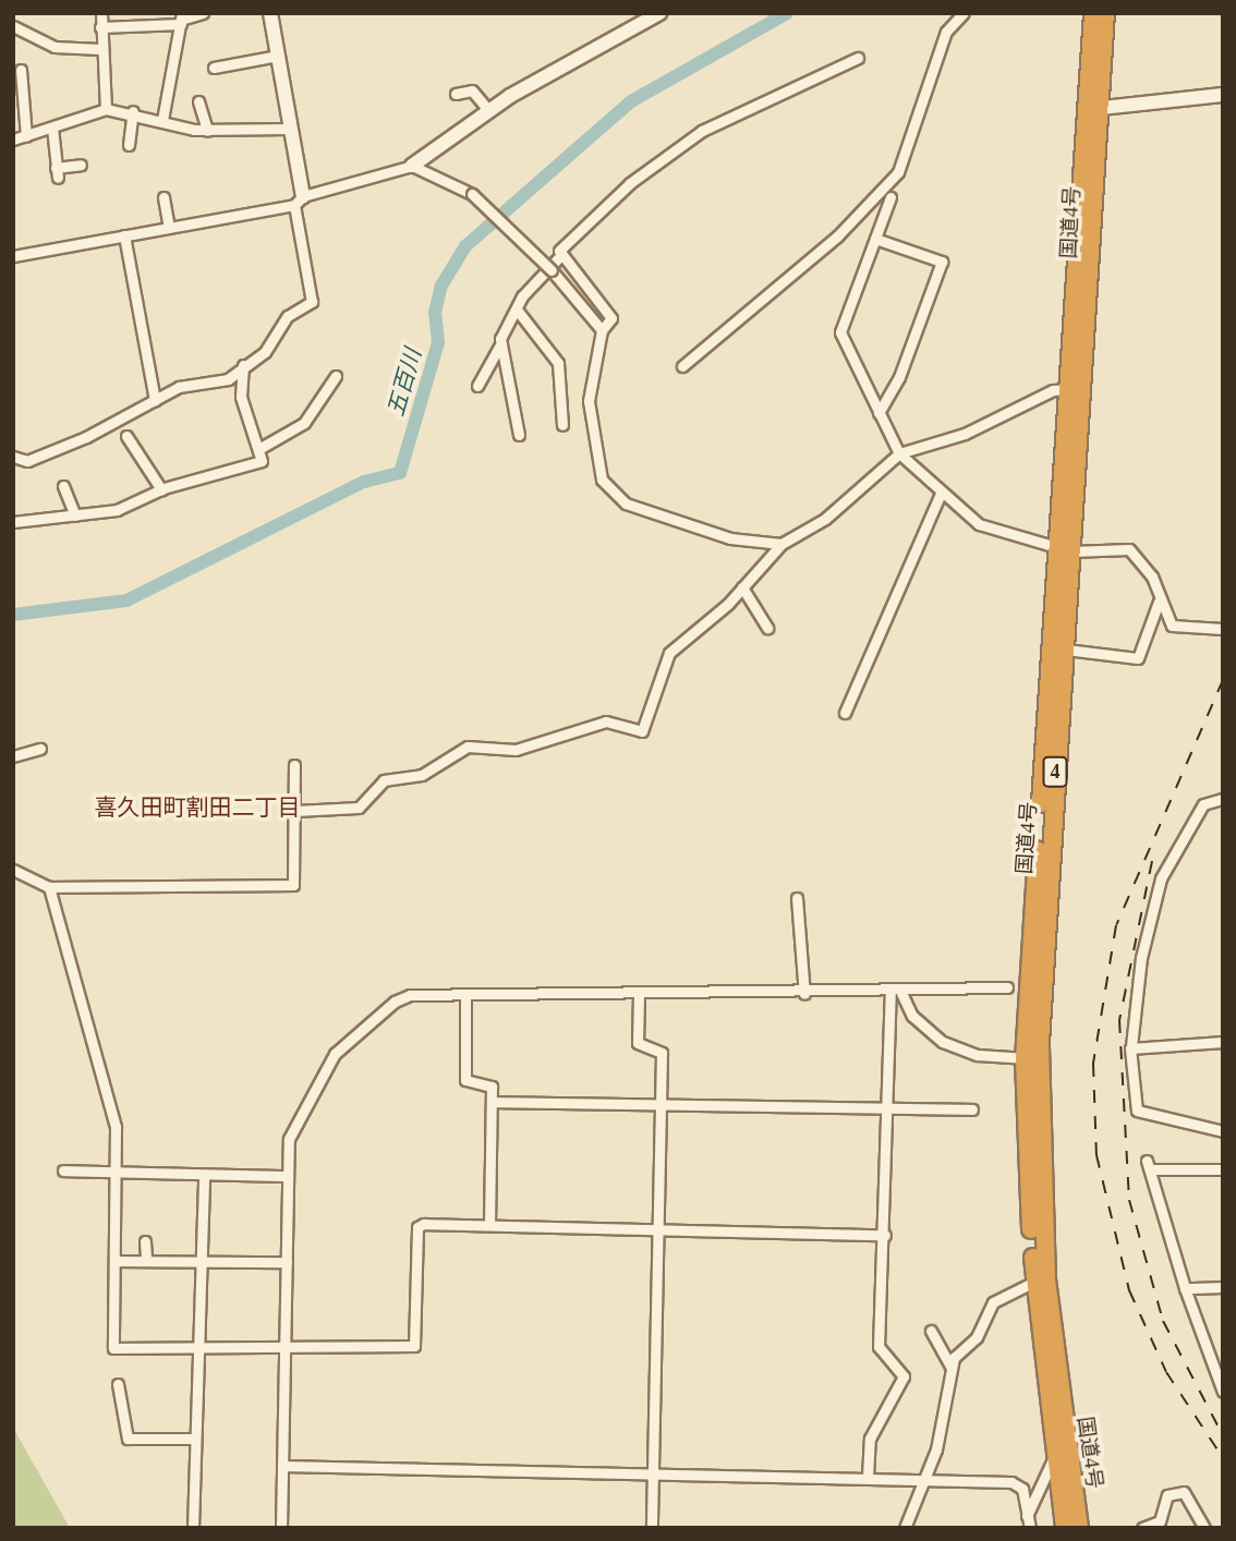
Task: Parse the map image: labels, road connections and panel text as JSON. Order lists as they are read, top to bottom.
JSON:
{
  "streets": {
    "highway": ["国道4号", "4"]
  },
  "districts": ["喜久田町割田二丁目"],
  "water": ["五百川"]
}
